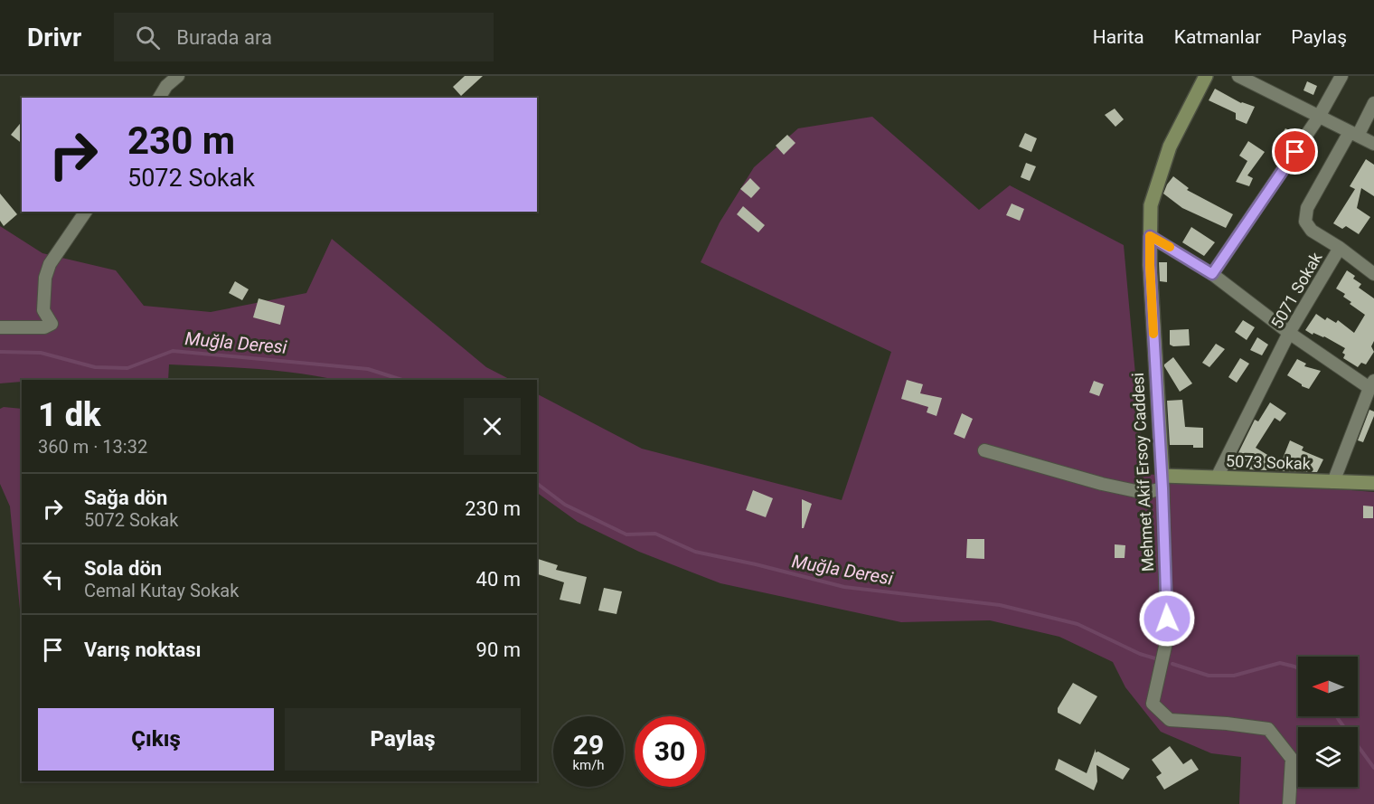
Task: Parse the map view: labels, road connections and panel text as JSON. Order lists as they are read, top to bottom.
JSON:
{
  "streets": {
    "street": ["5071 Sokak", "5073 Sokak", "Mehmet Akif Ersoy Caddesi"]
  },
  "crossings": [
    ["5071 Sokak", "5073 Sokak"],
    ["5073 Sokak", "Mehmet Akif Ersoy Caddesi"]
  ],
  "water": ["Muğla Deresi"],
  "north": "left",
  "page": {
    "header": "Drivr",
    "search": "Burada ara",
    "nav": ["Harita", "Katmanlar", "Paylaş"],
    "turn": ["230 m", "5072 Sokak"],
    "heading": ["1 dk", "360 m · 13:32"],
    "list": [
      {
        "name": "Sağa dön",
        "note": "5072 Sokak",
        "value": "230 m"
      },
      {
        "name": "Sola dön",
        "note": "Cemal Kutay Sokak",
        "value": "40 m"
      },
      {
        "name": "Varış noktası",
        "value": "90 m"
      }
    ],
    "buttons": ["Çıkış", "Paylaş"],
    "speed": "29 km/h",
    "limit": "30"
  }
}
